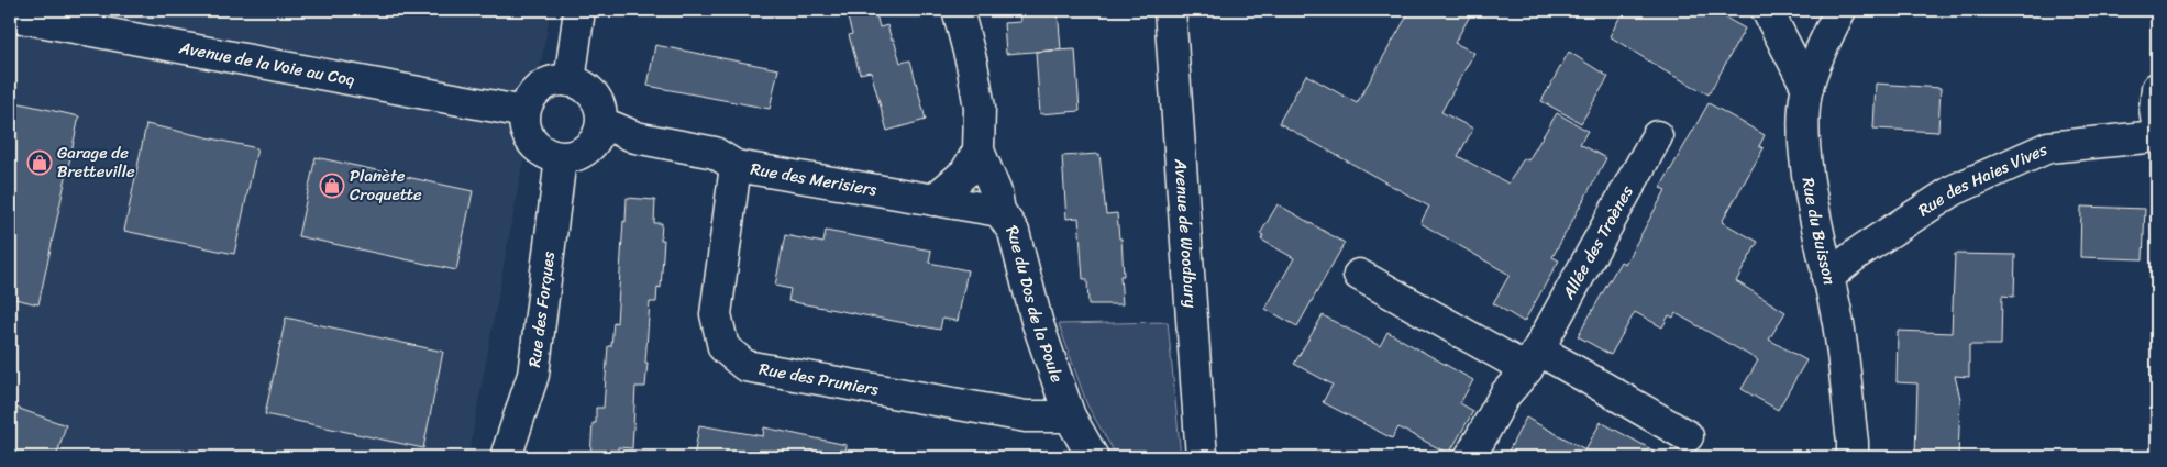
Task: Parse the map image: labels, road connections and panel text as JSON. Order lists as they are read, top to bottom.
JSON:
{
  "streets": {
    "street": [
      "Avenue de la Voie au Coq",
      "Rue des Merisiers",
      "Rue des Haies Vives",
      "Rue du Buisson",
      "Avenue de Woodbury",
      "Allée des Troènes",
      "Rue du Dos de la Poule",
      "Rue des Forques",
      "Rue des Pruniers"
    ]
  },
  "crossings": [
    ["Avenue de la Voie au Coq", "Rue des Merisiers"],
    ["Avenue de la Voie au Coq", "Rue des Forques"],
    ["Rue des Merisiers", "Rue du Dos de la Poule"],
    ["Rue des Merisiers", "Rue des Forques"],
    ["Rue des Merisiers", "Rue des Pruniers"],
    ["Rue des Haies Vives", "Rue du Buisson"],
    ["Rue du Dos de la Poule", "Rue des Pruniers"]
  ],
  "places": {
    "shop": ["Garage de Bretteville", "Planète Croquette"]
  }
}
